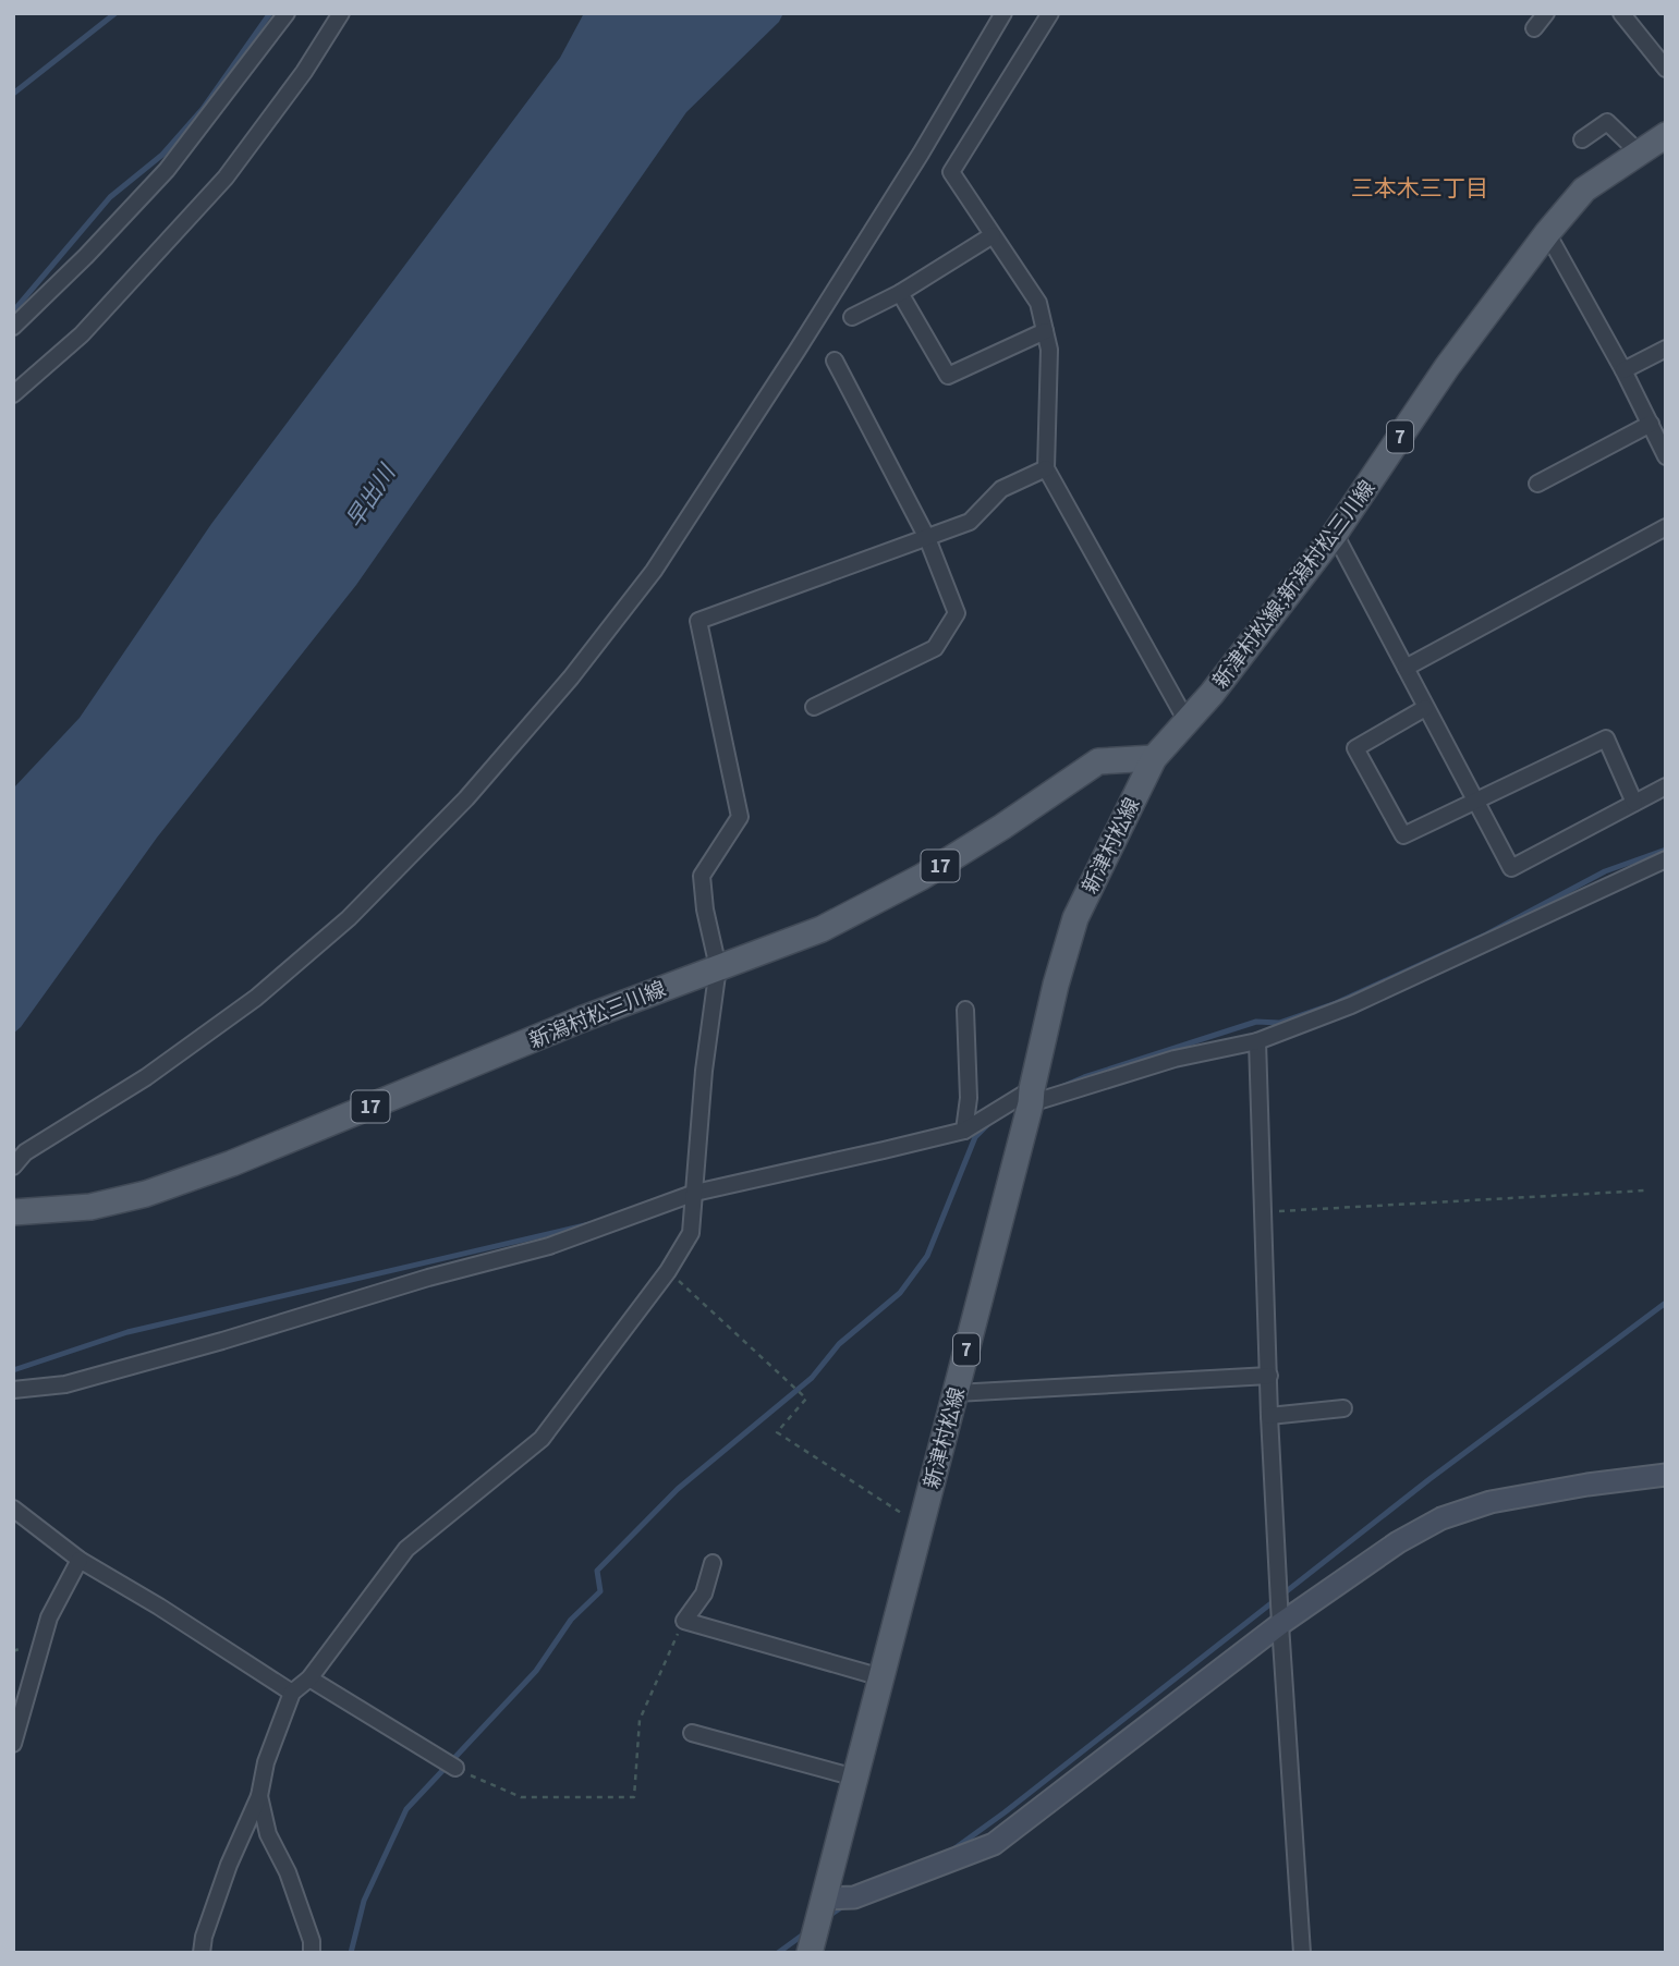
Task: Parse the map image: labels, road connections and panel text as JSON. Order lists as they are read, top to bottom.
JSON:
{
  "streets": {
    "main road": [
      "7",
      "新津村松線;新潟村松三川線",
      "新津村松線",
      "17",
      "新潟村松三川線"
    ]
  },
  "crossings": [
    ["新津村松線;新潟村松三川線", "新津村松線"],
    ["新津村松線;新潟村松三川線", "新潟村松三川線"],
    ["新津村松線", "新潟村松三川線"]
  ],
  "districts": ["三本木三丁目"],
  "water": ["早出川"]
}
